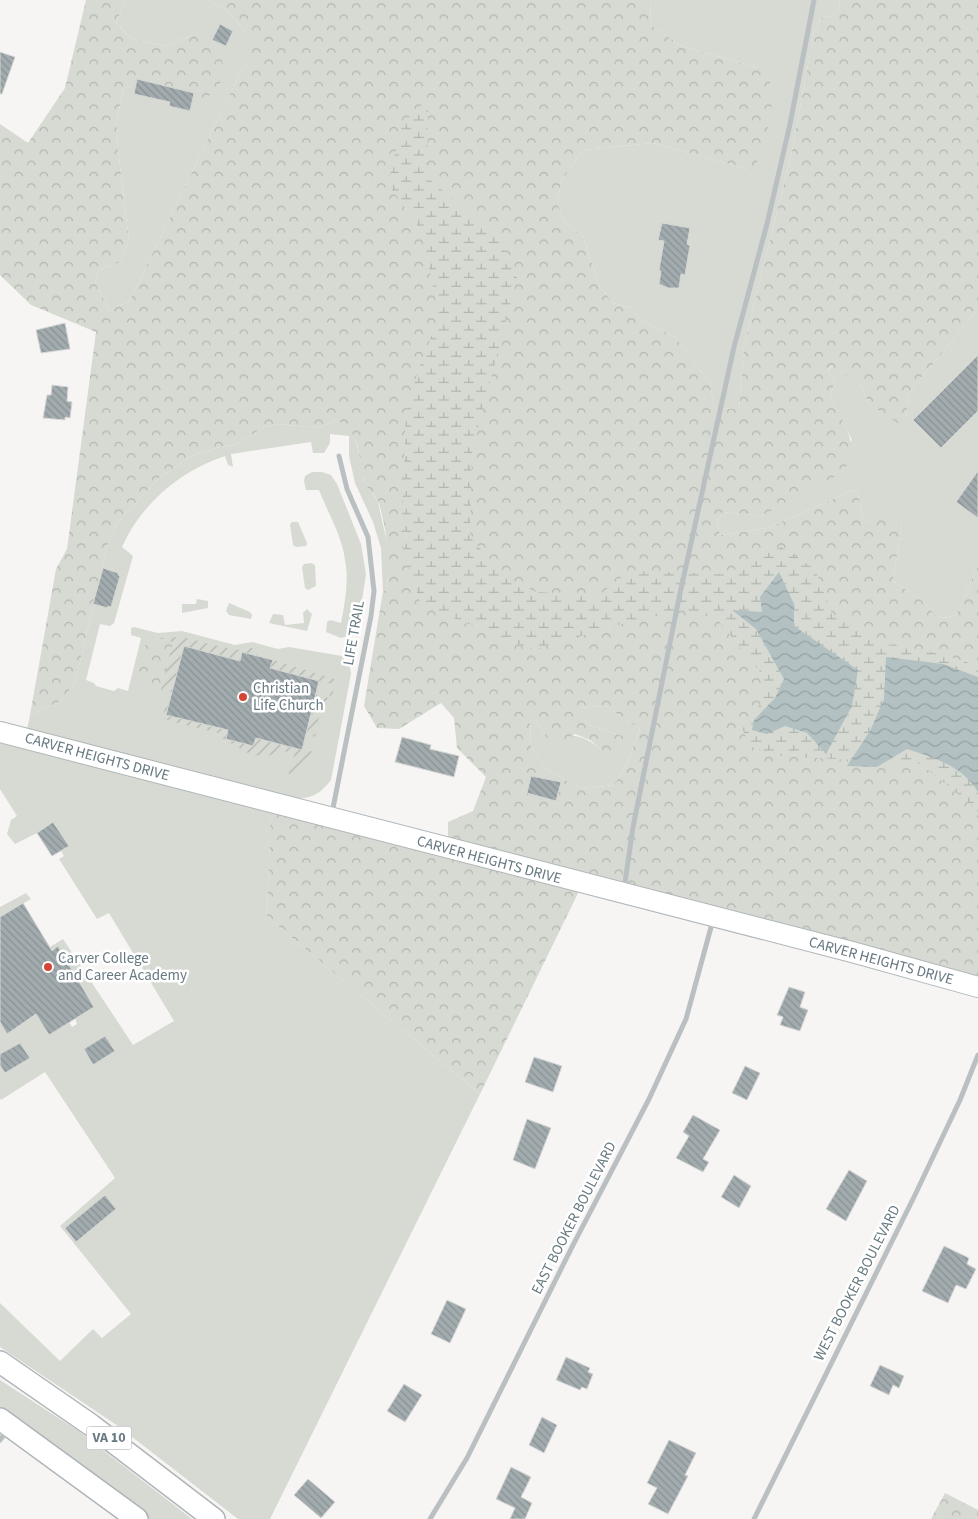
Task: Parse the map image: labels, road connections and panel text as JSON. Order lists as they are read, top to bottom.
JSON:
{
  "streets": {
    "main road": ["VA 10"],
    "street": [
      "LIFE TRAIL",
      "CARVER HEIGHTS DRIVE",
      "EAST BOOKER BOULEVARD",
      "WEST BOOKER BOULEVARD"
    ]
  },
  "crossings": [
    ["LIFE TRAIL", "CARVER HEIGHTS DRIVE"],
    ["CARVER HEIGHTS DRIVE", "EAST BOOKER BOULEVARD"]
  ],
  "places": ["Christian Life Church", "Carver College and Career Academy"]
}
